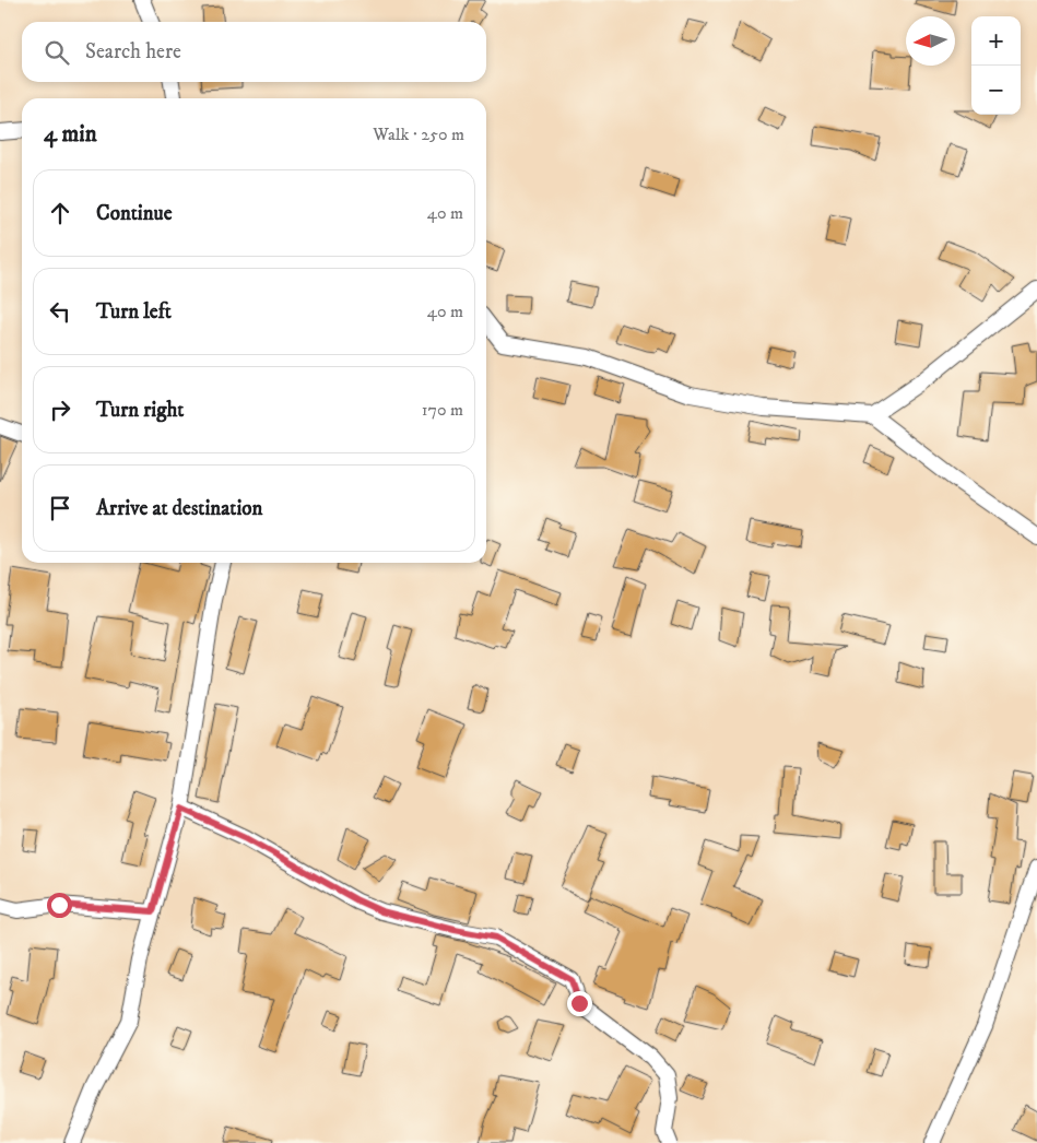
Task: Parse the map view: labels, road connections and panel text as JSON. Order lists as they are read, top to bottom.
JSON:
{
  "north": "left",
  "page": {
    "map_buttons": ["+", "−"],
    "search": "Search here",
    "heading": ["4 min", "Walk · 250 m"],
    "list": [
      ["Continue", "40 m"],
      ["Turn left", "40 m"],
      ["Turn right", "170 m"],
      "Arrive at destination"
    ]
  }
}
